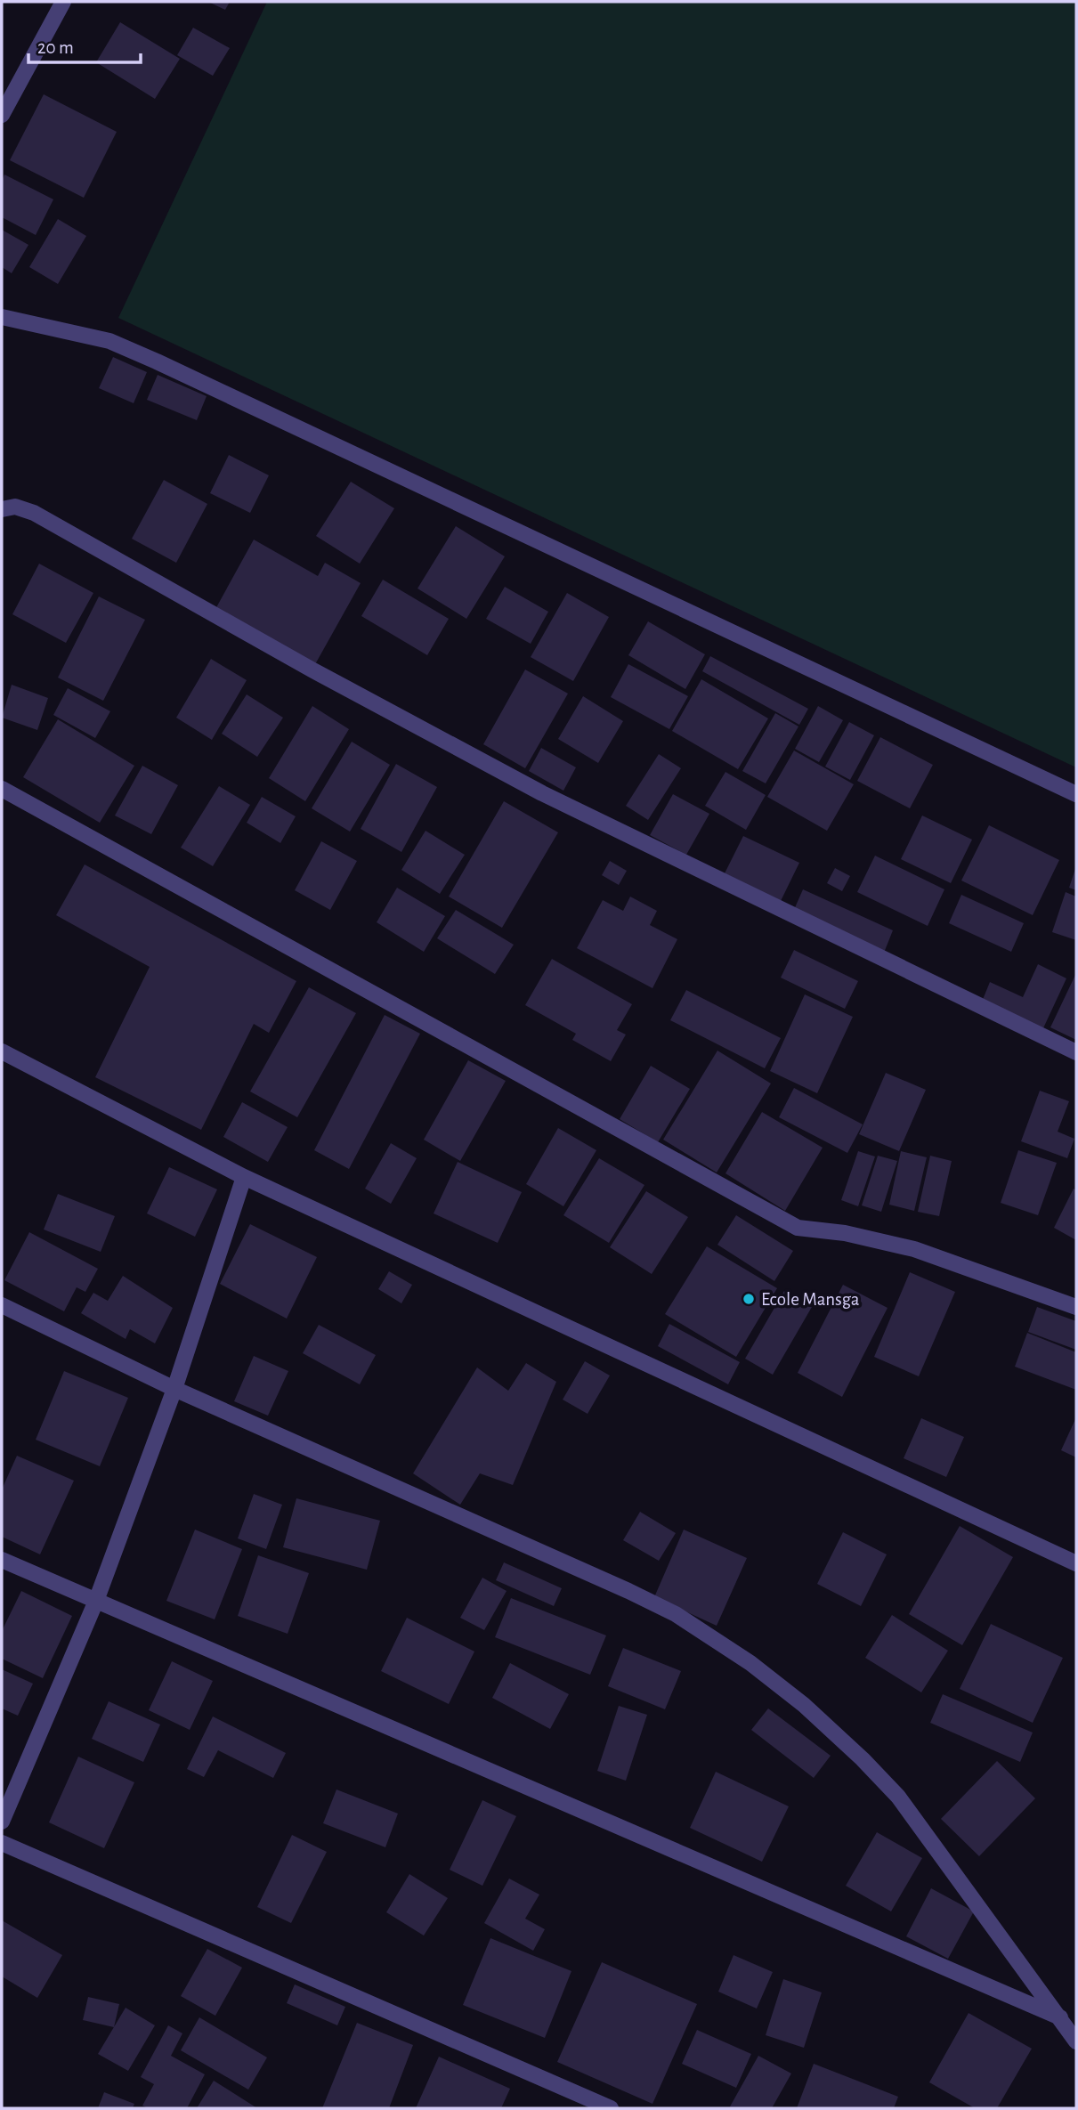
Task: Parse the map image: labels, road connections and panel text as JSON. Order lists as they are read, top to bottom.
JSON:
{
  "places": ["Ecole Mansga"],
  "scale_bar": "20 m"
}
